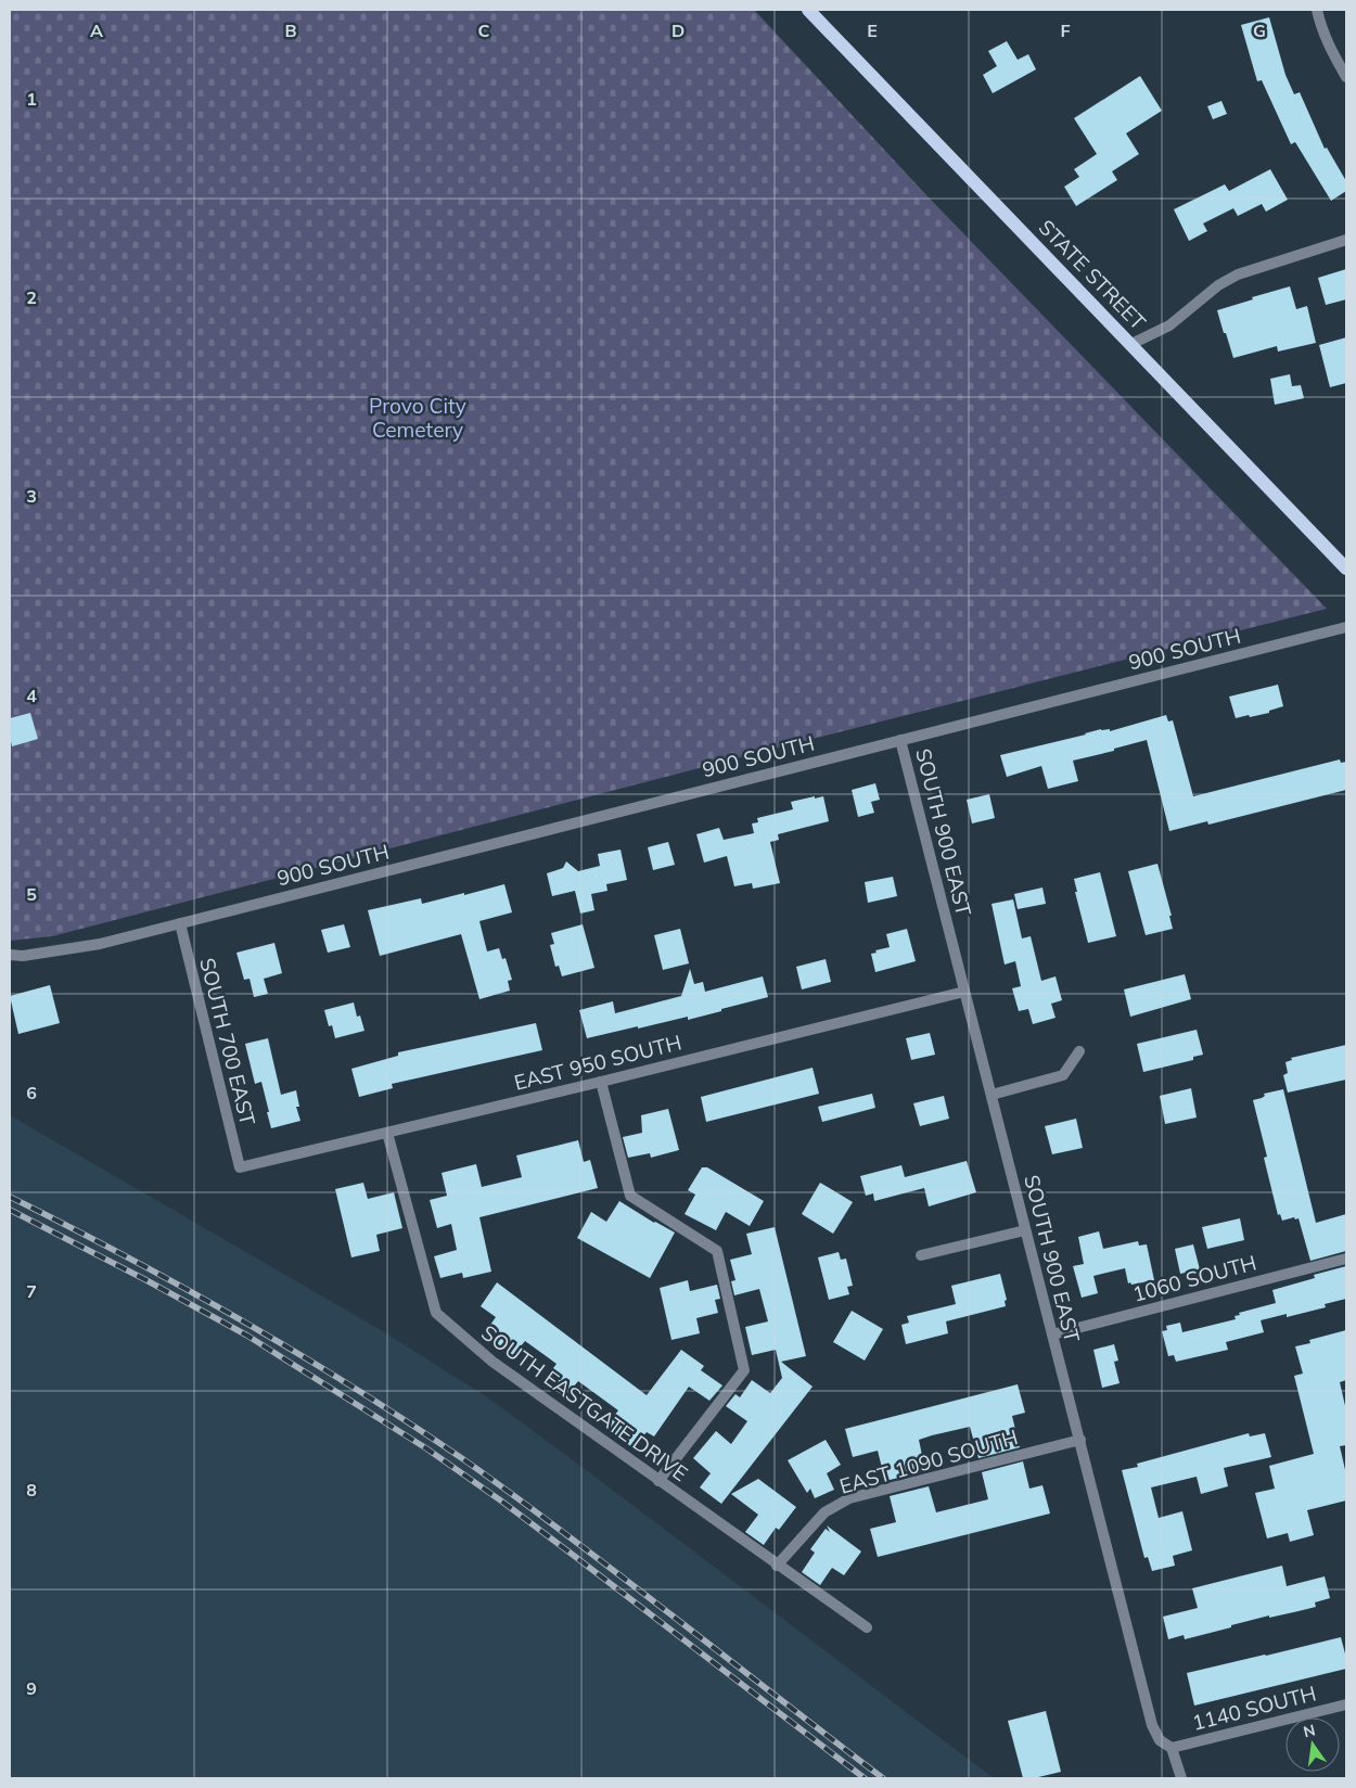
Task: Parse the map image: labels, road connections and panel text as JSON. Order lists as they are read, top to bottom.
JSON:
{
  "streets": {
    "main road": ["STATE STREET"],
    "street": [
      "900 SOUTH",
      "SOUTH 900 EAST",
      "SOUTH 700 EAST",
      "EAST 950 SOUTH",
      "1060 SOUTH",
      "SOUTH EASTGATE DRIVE",
      "EAST 1090 SOUTH",
      "1140 SOUTH"
    ]
  },
  "crossings": [
    ["900 SOUTH", "SOUTH 900 EAST"],
    ["900 SOUTH", "SOUTH 700 EAST"],
    ["SOUTH 900 EAST", "EAST 950 SOUTH"],
    ["SOUTH 900 EAST", "1060 SOUTH"],
    ["SOUTH 900 EAST", "EAST 1090 SOUTH"],
    ["SOUTH 900 EAST", "1140 SOUTH"],
    ["SOUTH 700 EAST", "EAST 950 SOUTH"],
    ["EAST 950 SOUTH", "SOUTH EASTGATE DRIVE"],
    ["SOUTH EASTGATE DRIVE", "EAST 1090 SOUTH"]
  ],
  "parks": ["Provo City Cemetery"],
  "north": "top",
  "grid": {
    "columns": [
      "A",
      "B",
      "C",
      "D",
      "E",
      "F",
      "G"
    ],
    "rows": [
      "1",
      "2",
      "3",
      "4",
      "5",
      "6",
      "7",
      "8",
      "9"
    ]
  }
}
